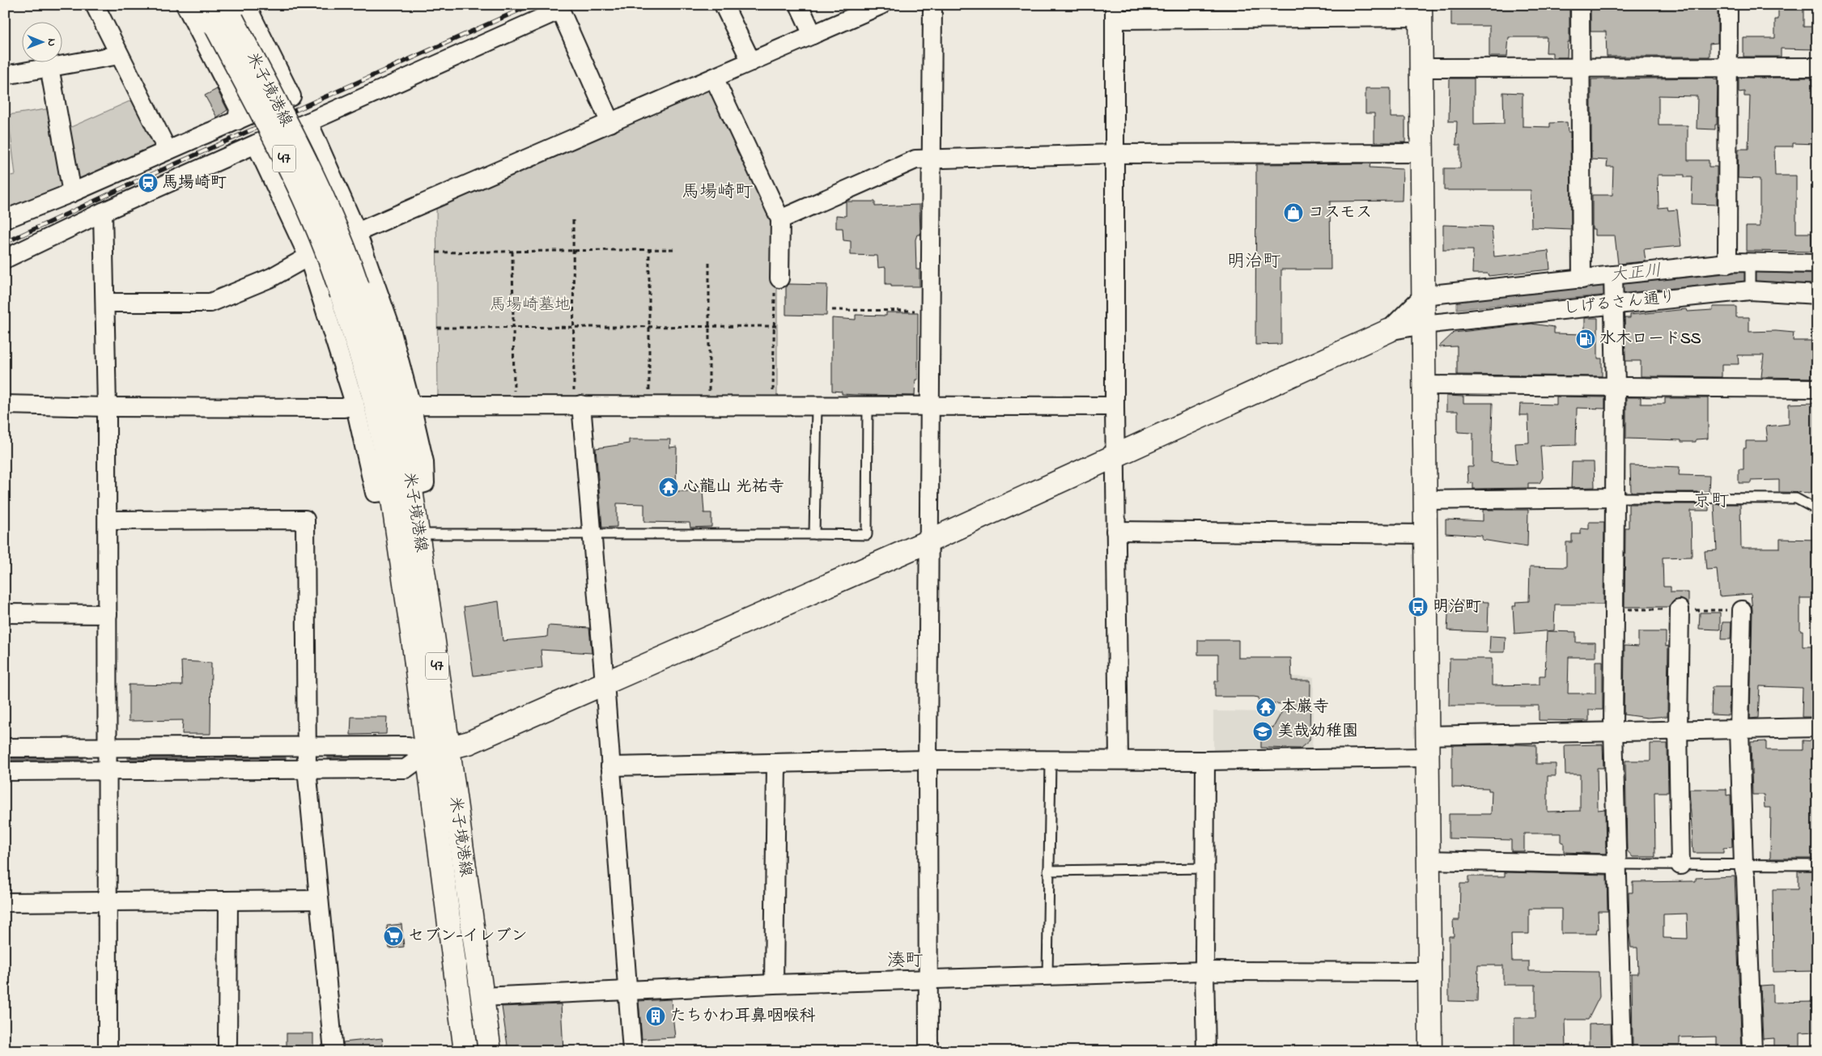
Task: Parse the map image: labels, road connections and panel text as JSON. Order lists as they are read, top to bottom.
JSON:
{
  "streets": {
    "street": ["米子境港線", "47", "しげるさん通り"]
  },
  "districts": [
    "馬場崎町",
    "明治町",
    "京町",
    "湊町"
  ],
  "water": ["大正川"],
  "parks": ["馬場崎墓地"],
  "places": {
    "station": ["馬場崎町"],
    "shop": ["コスモス"],
    "fuel station": ["水木ロードSS"],
    "temple": ["心龍山 光祐寺", "本巌寺"],
    "bus stop": ["明治町"],
    "school or university": ["美哉幼稚園"],
    "supermarket": ["セブン-イレブン"],
    "building": ["たちかわ耳鼻咽喉科"]
  },
  "north": "right"
}
